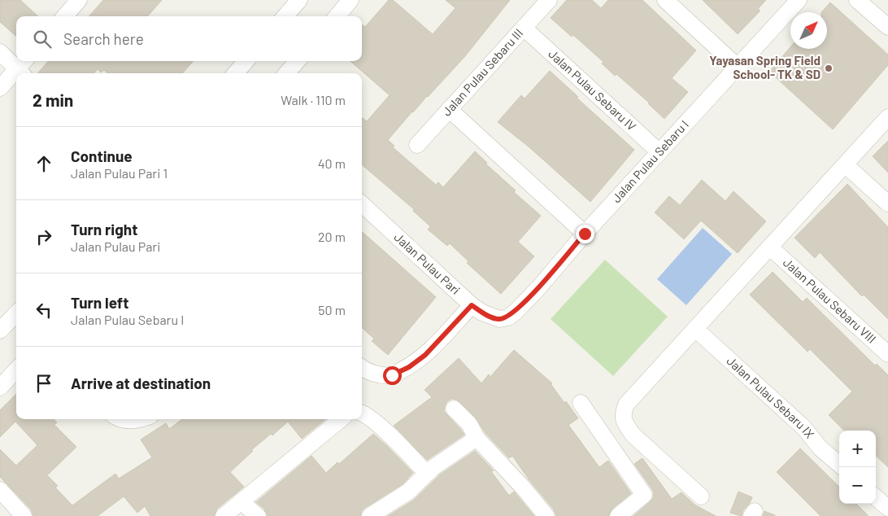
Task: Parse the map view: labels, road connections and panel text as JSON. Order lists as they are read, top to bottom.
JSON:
{
  "streets": {
    "street": [
      "Jalan Pulau Sebaru III",
      "Jalan Pulau Sebaru IV",
      "Jalan Pulau Sebaru I",
      "Jalan Pulau Pari",
      "Jalan Pulau Sebaru VIII",
      "Jalan Pulau Sebaru IX"
    ]
  },
  "crossings": [
    ["Jalan Pulau Sebaru III", "Jalan Pulau Sebaru IV"],
    ["Jalan Pulau Sebaru IV", "Jalan Pulau Sebaru I"],
    ["Jalan Pulau Sebaru I", "Jalan Pulau Pari"]
  ],
  "places": ["Yayasan Spring Field School- TK & SD"],
  "north": "top right",
  "page": {
    "search": "Search here",
    "heading": ["2 min", "Walk · 110 m"],
    "list": [
      ["Continue", "Jalan Pulau Pari 1", "40 m"],
      ["Turn right", "Jalan Pulau Pari", "20 m"],
      ["Turn left", "Jalan Pulau Sebaru I", "50 m"],
      "Arrive at destination"
    ],
    "map_buttons": ["+", "−"]
  }
}
